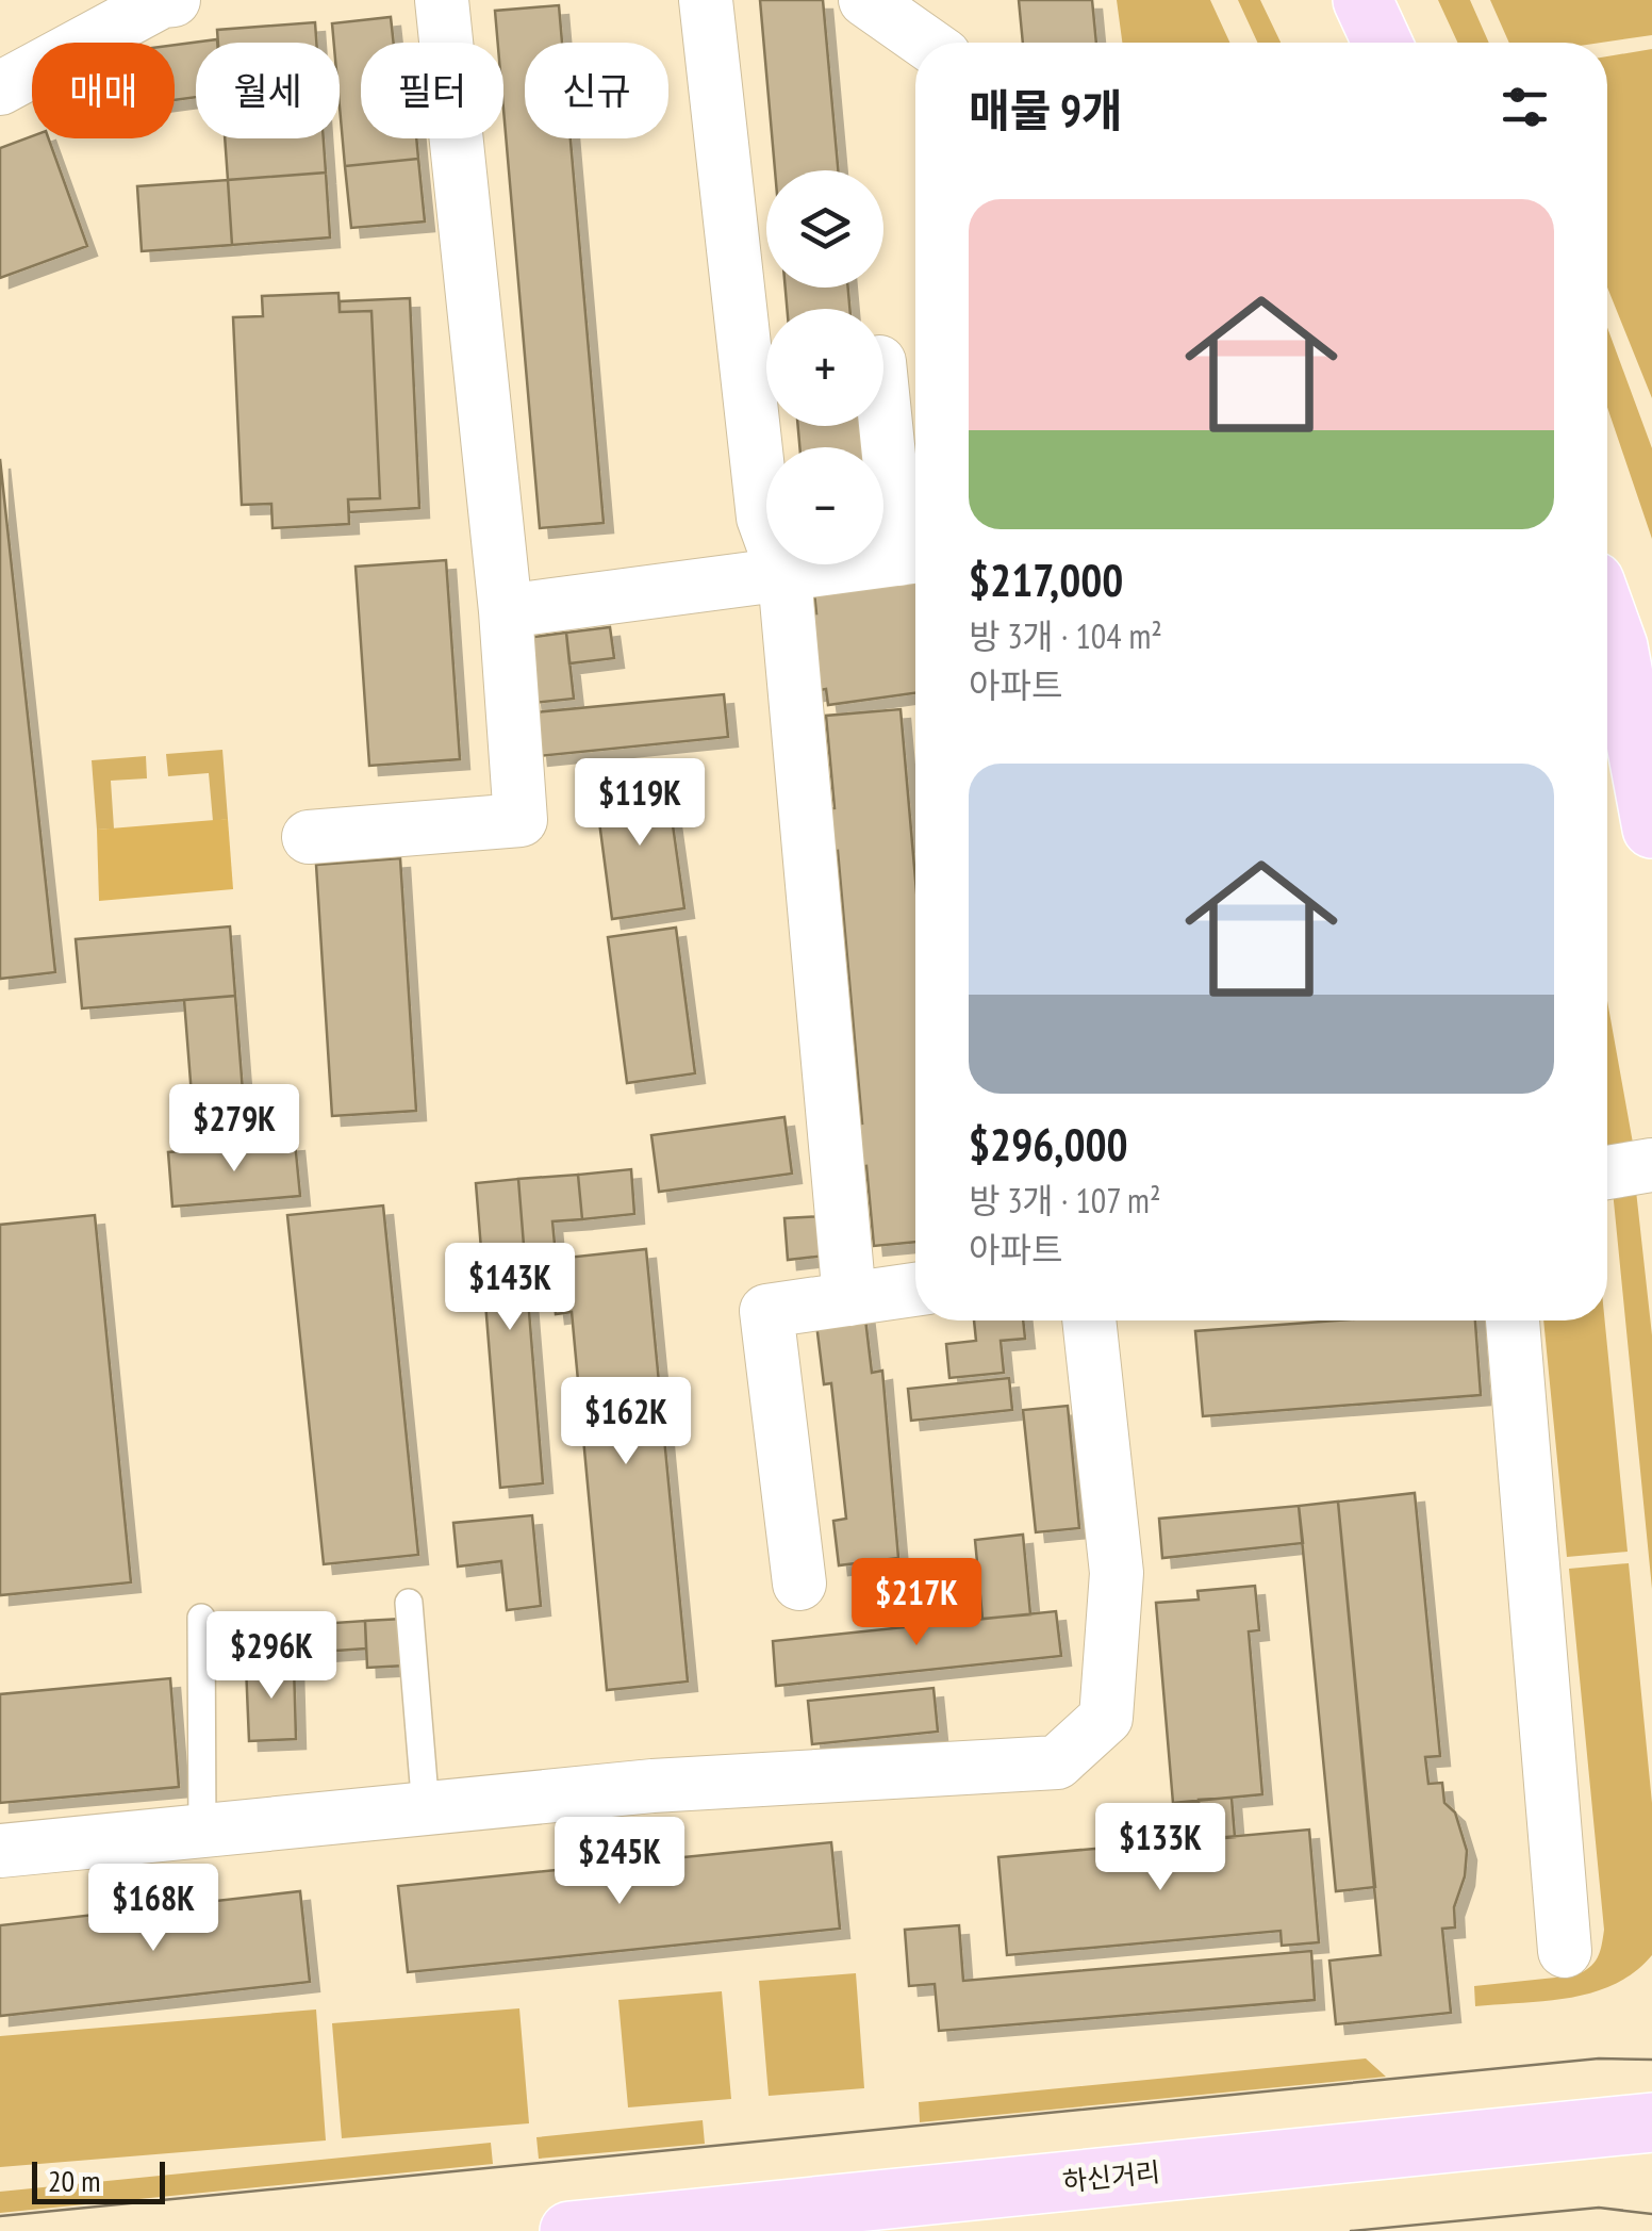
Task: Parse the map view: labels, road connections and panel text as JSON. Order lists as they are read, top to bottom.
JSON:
{
  "streets": {
    "main road": ["하신거리"]
  },
  "scale_bar": "20 m",
  "page": {
    "chip": [
      "매매",
      "월세",
      "필터",
      "신규"
    ],
    "heading": "매물 9개",
    "map_buttons": ["+", "−"],
    "list": [
      {
        "name": "$217,000",
        "note": "방 3개 · 104 m² · 아파트"
      },
      {
        "name": "$296,000",
        "note": "방 3개 · 107 m² · 아파트"
      }
    ],
    "price": [
      "$119K",
      "$279K",
      "$143K",
      "$162K",
      "$217K",
      "$296K",
      "$133K",
      "$245K",
      "$168K"
    ],
    "scale": "20 m"
  }
}
